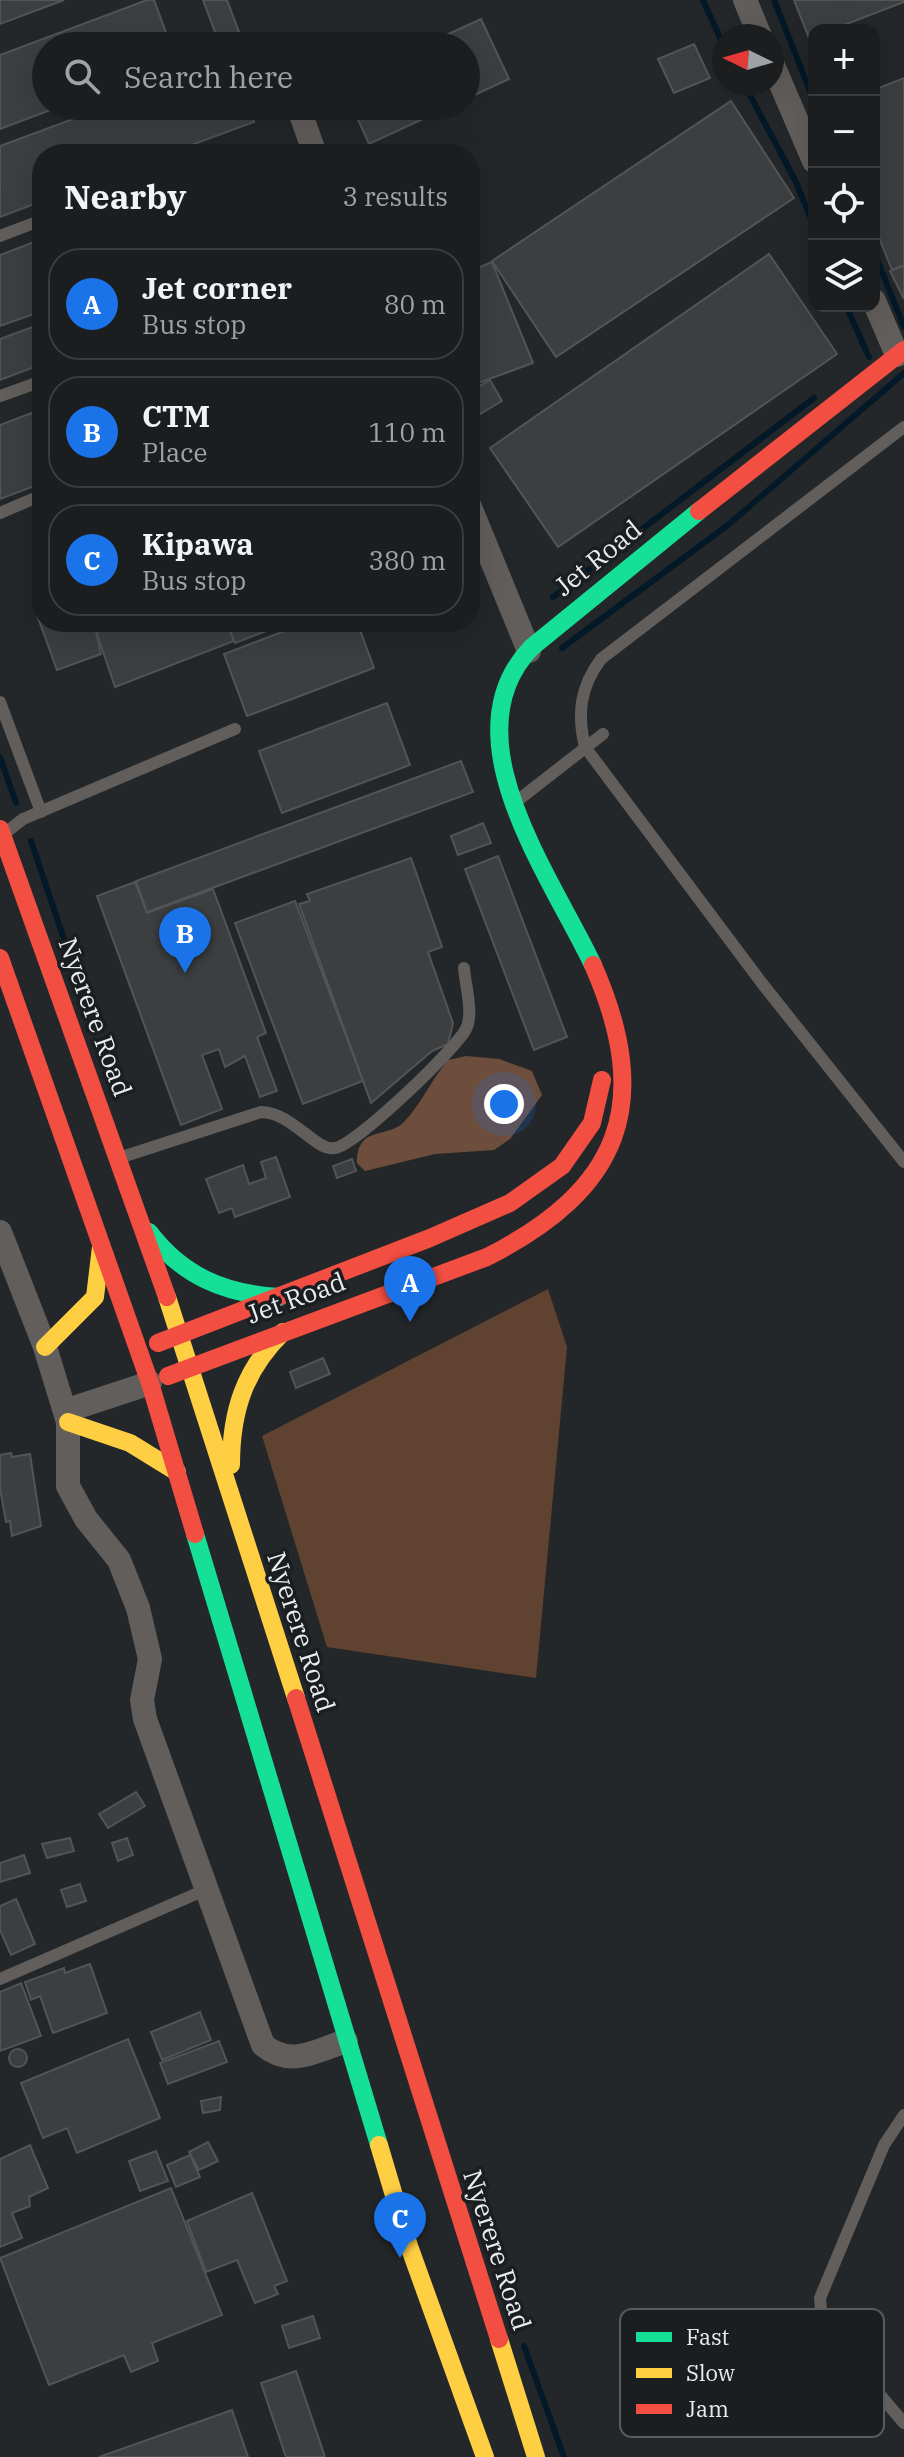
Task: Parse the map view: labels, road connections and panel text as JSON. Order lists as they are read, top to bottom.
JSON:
{
  "streets": {
    "main road": ["Jet Road", "Nyerere Road"]
  },
  "crossings": [
    ["Jet Road", "Nyerere Road"]
  ],
  "legend": ["Fast", "Slow", "Jam"],
  "north": "left",
  "page": {
    "map_buttons": ["+", "−"],
    "search": "Search here",
    "heading": ["Nearby", "3 results"],
    "list": [
      {
        "mark": "A",
        "name": "Jet corner",
        "note": "Bus stop",
        "value": "80 m"
      },
      {
        "mark": "B",
        "name": "CTM",
        "note": "Place",
        "value": "110 m"
      },
      {
        "mark": "C",
        "name": "Kipawa",
        "note": "Bus stop",
        "value": "380 m"
      }
    ],
    "pins": ["B", "A", "C"]
  }
}
